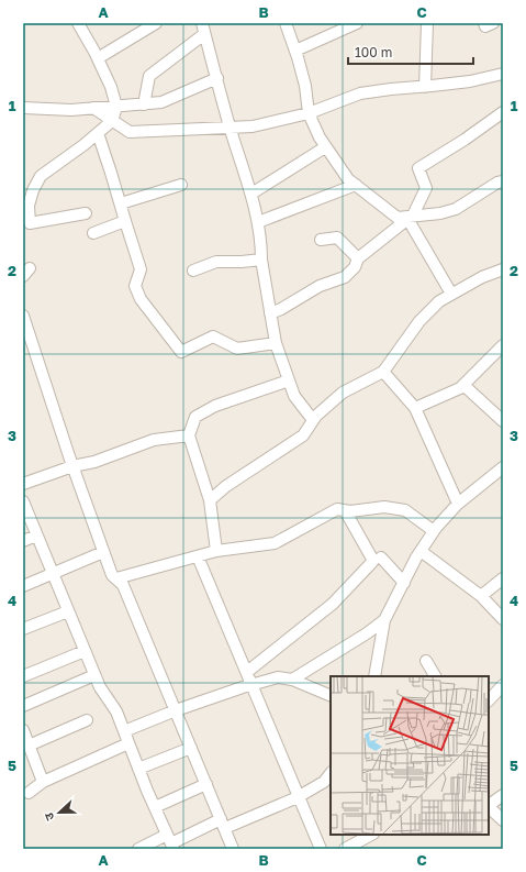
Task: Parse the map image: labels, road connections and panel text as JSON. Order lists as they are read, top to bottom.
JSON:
{
  "scale_bar": "100 m",
  "north": "left",
  "grid": {
    "columns": ["A", "B", "C"],
    "rows": [
      "1",
      "2",
      "3",
      "4",
      "5"
    ]
  }
}
